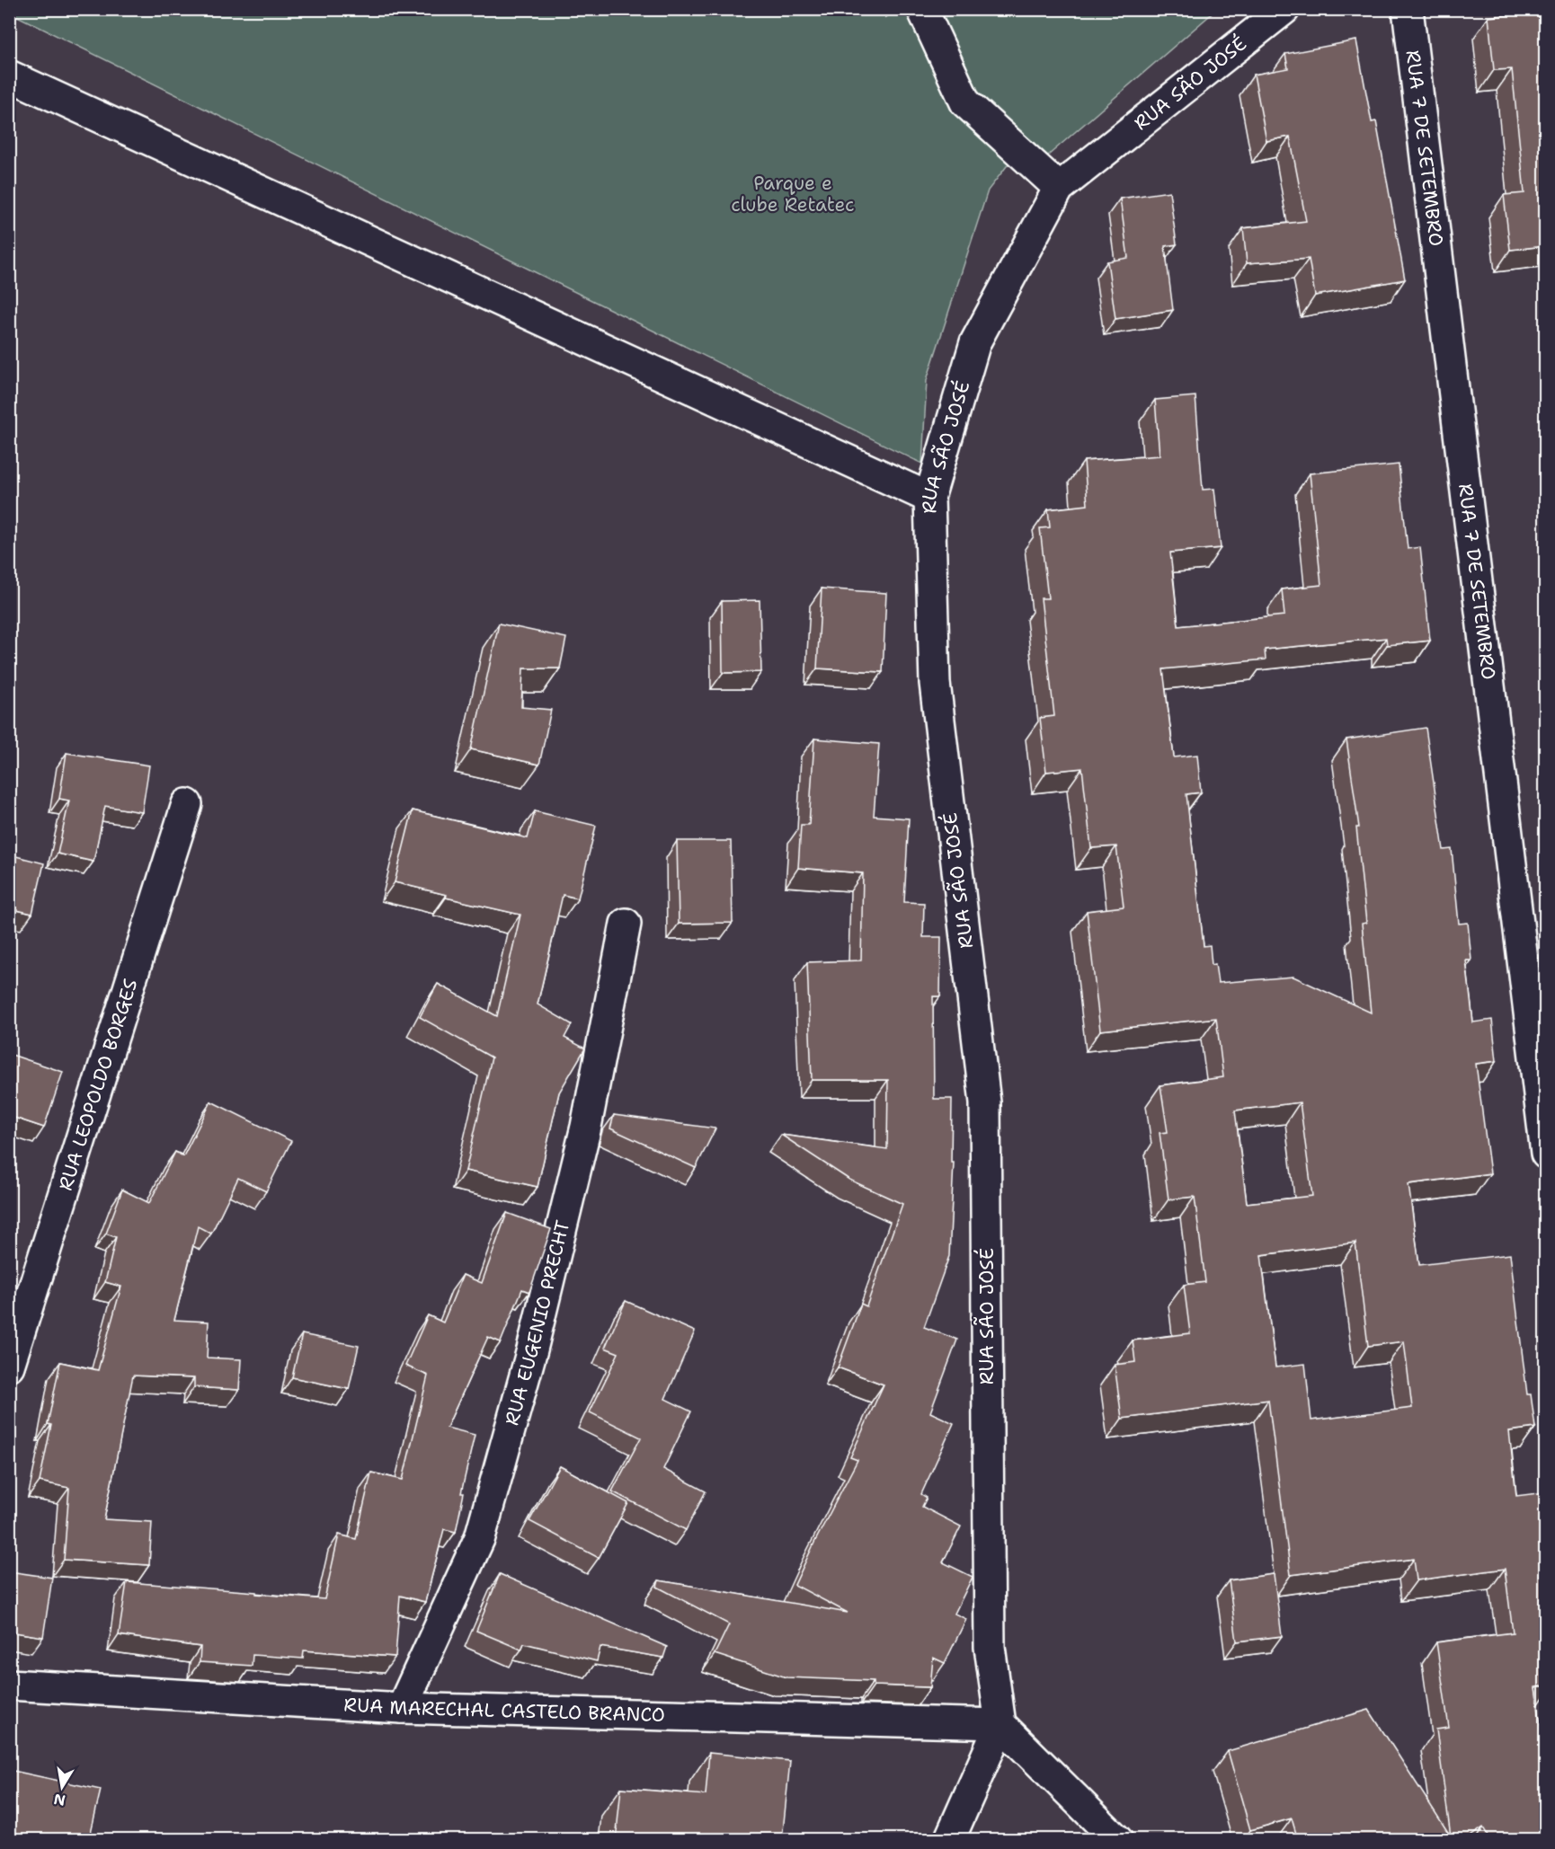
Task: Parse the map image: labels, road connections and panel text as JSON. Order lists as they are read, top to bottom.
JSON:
{
  "streets": {
    "street": [
      "RUA SÃO JOSÉ",
      "RUA 7 DE SETEMBRO",
      "RUA LEOPOLDO BORGES",
      "RUA EUGENIO PRECHT",
      "RUA MARECHAL CASTELO BRANCO"
    ]
  },
  "crossings": [
    ["RUA SÃO JOSÉ", "RUA MARECHAL CASTELO BRANCO"],
    ["RUA EUGENIO PRECHT", "RUA MARECHAL CASTELO BRANCO"]
  ],
  "parks": ["Parque e clube Retatec"],
  "north": "bottom"
}
